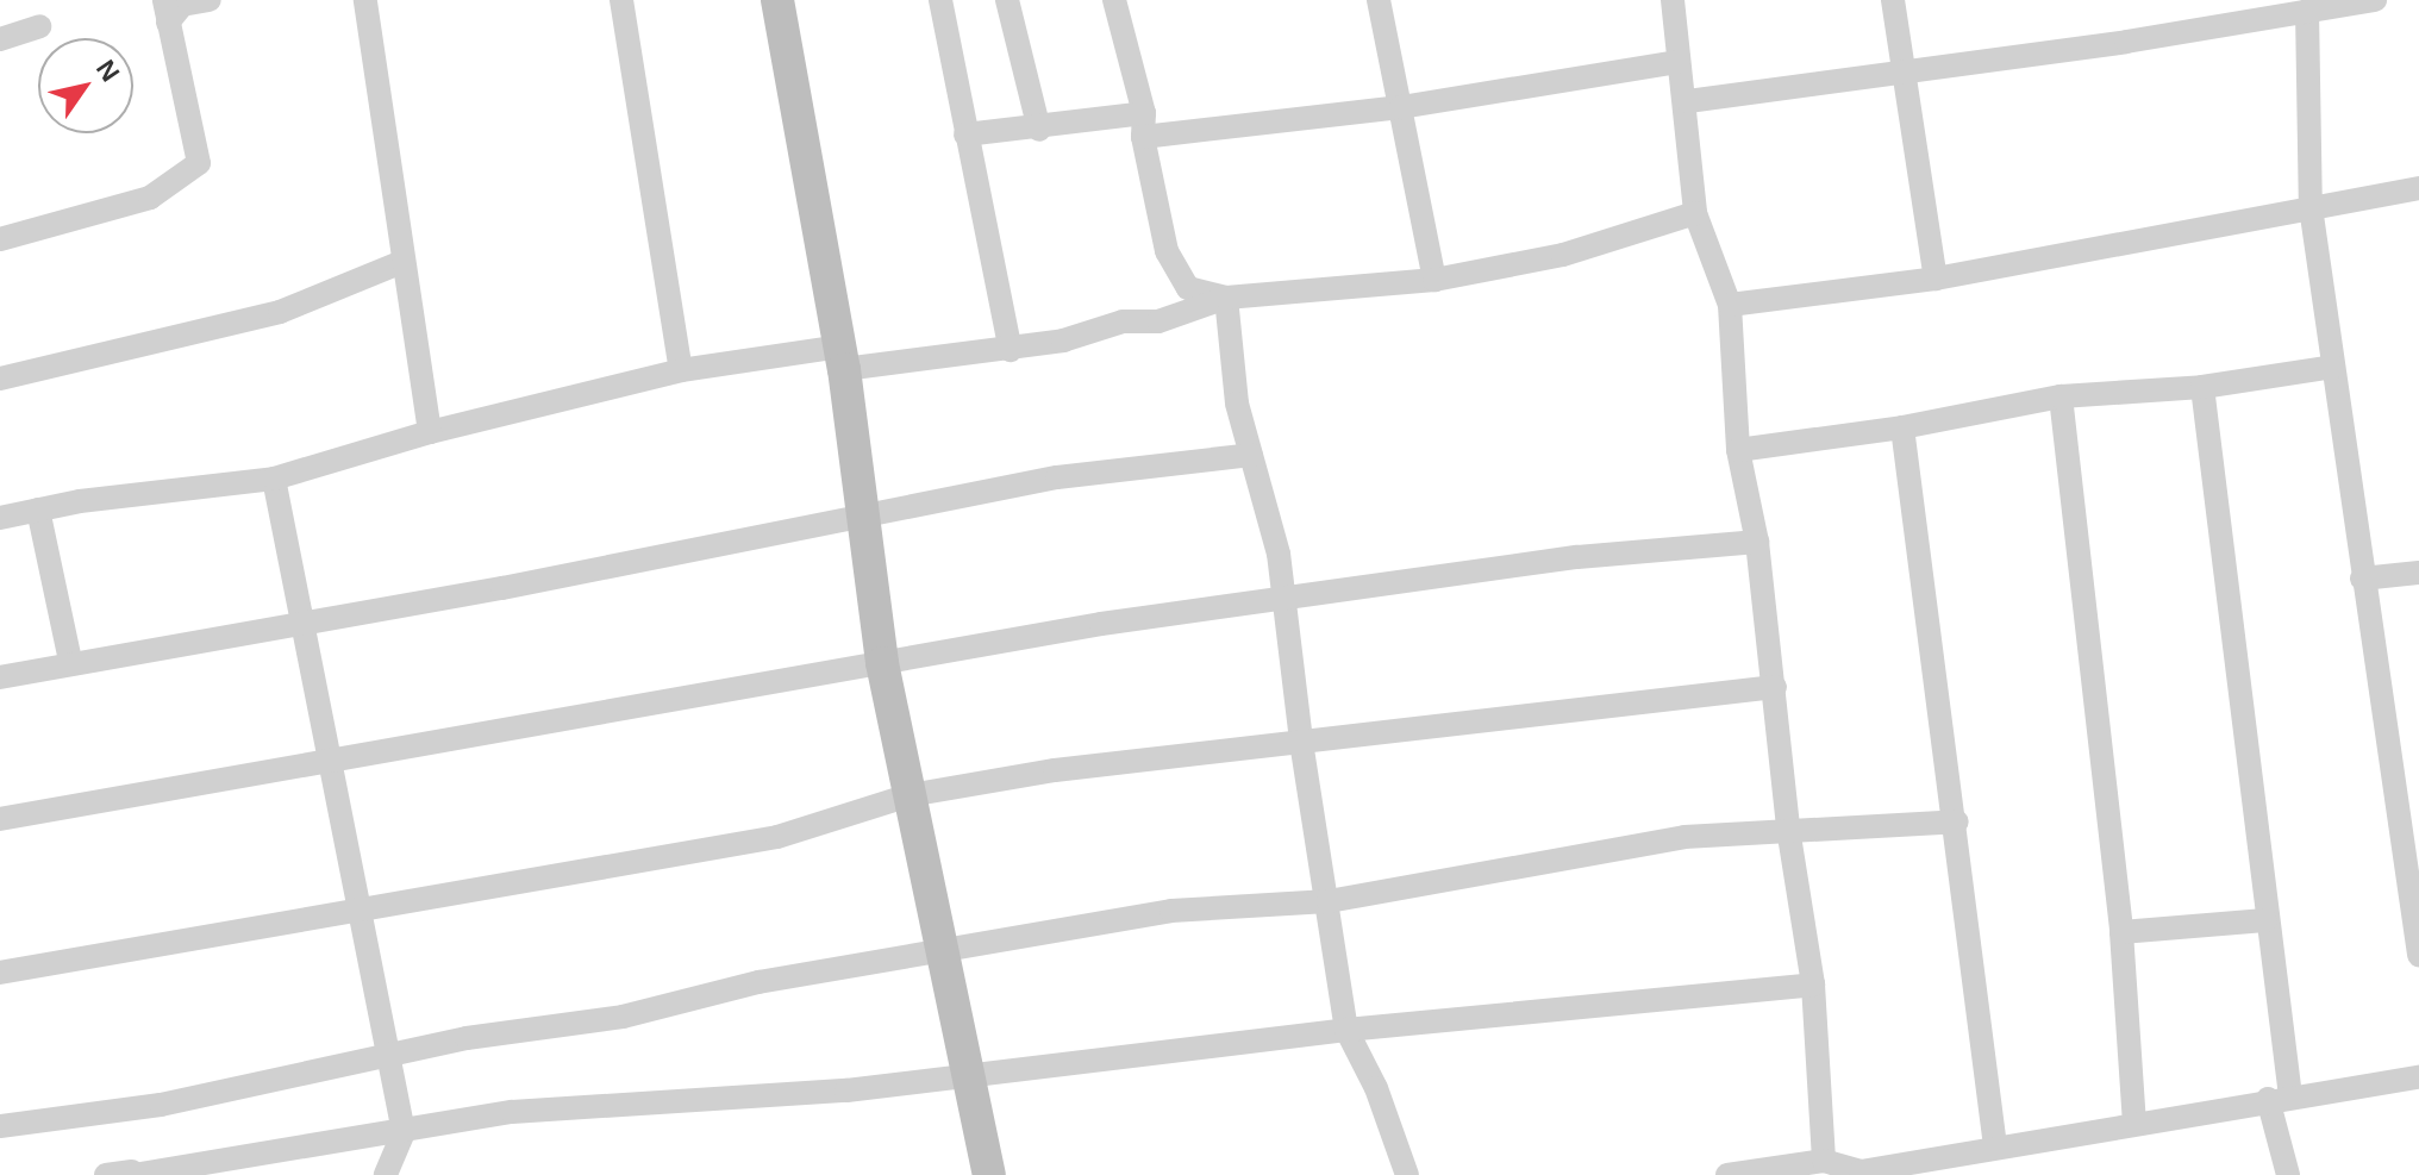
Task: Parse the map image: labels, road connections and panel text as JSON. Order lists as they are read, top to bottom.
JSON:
{
  "north": "top right"
}
